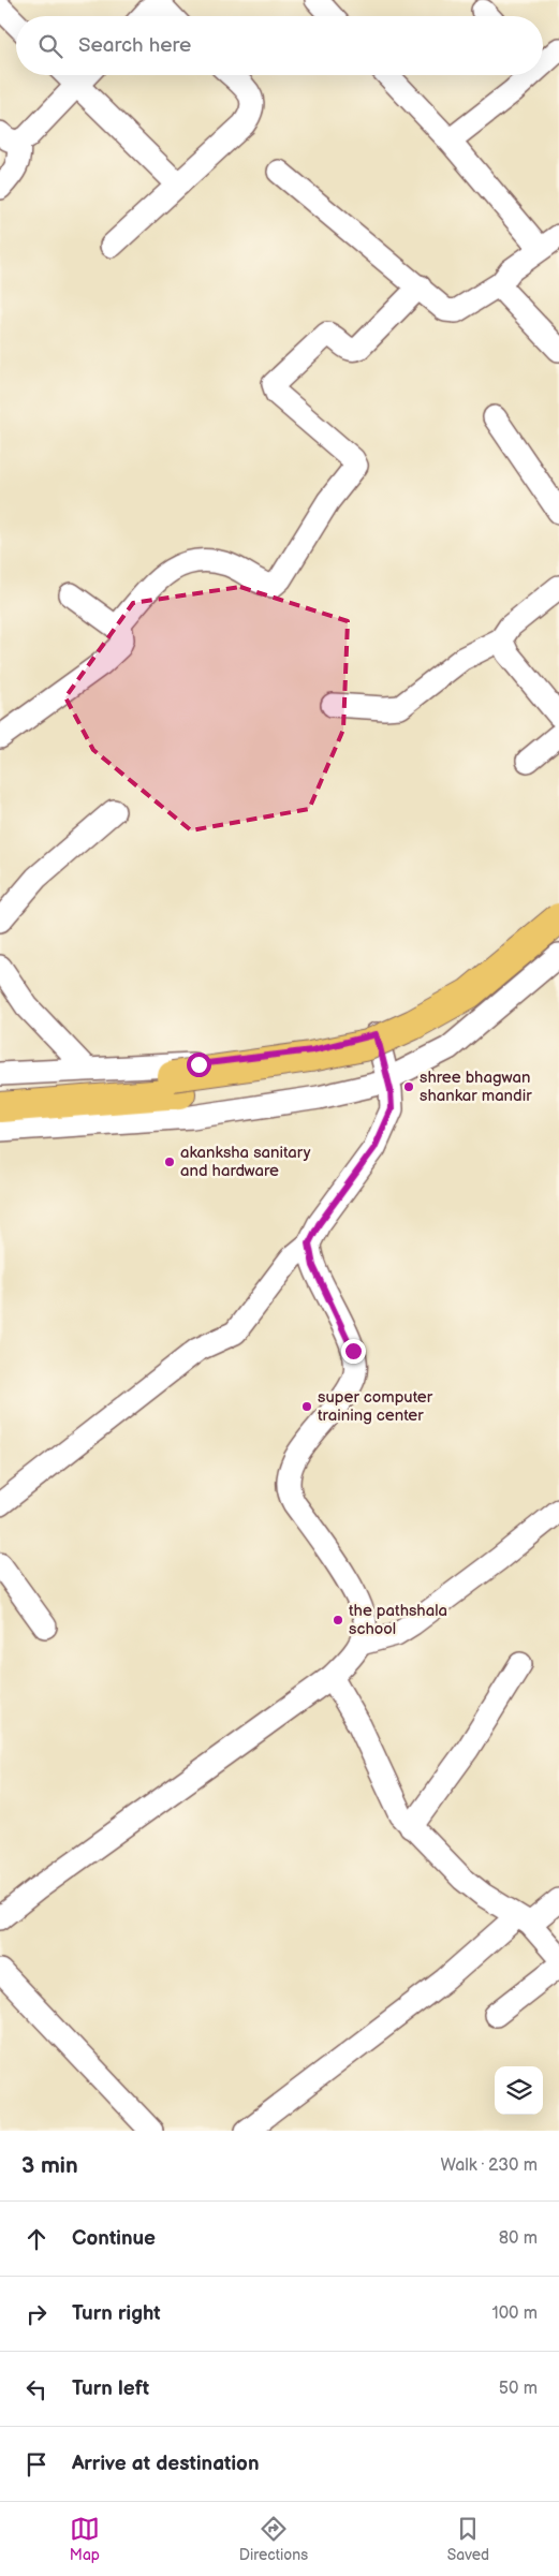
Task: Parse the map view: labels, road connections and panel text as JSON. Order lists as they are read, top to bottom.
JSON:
{
  "places": [
    "shree bhagwan shankar mandir",
    "akanksha sanitary and hardware",
    "super computer training center",
    "the pathshala school"
  ],
  "page": {
    "search": "Search here",
    "heading": ["3 min", "Walk · 230 m"],
    "list": [
      ["Continue", "80 m"],
      ["Turn right", "100 m"],
      ["Turn left", "50 m"],
      "Arrive at destination"
    ],
    "nav": ["Map", "Directions", "Saved"]
  }
}
